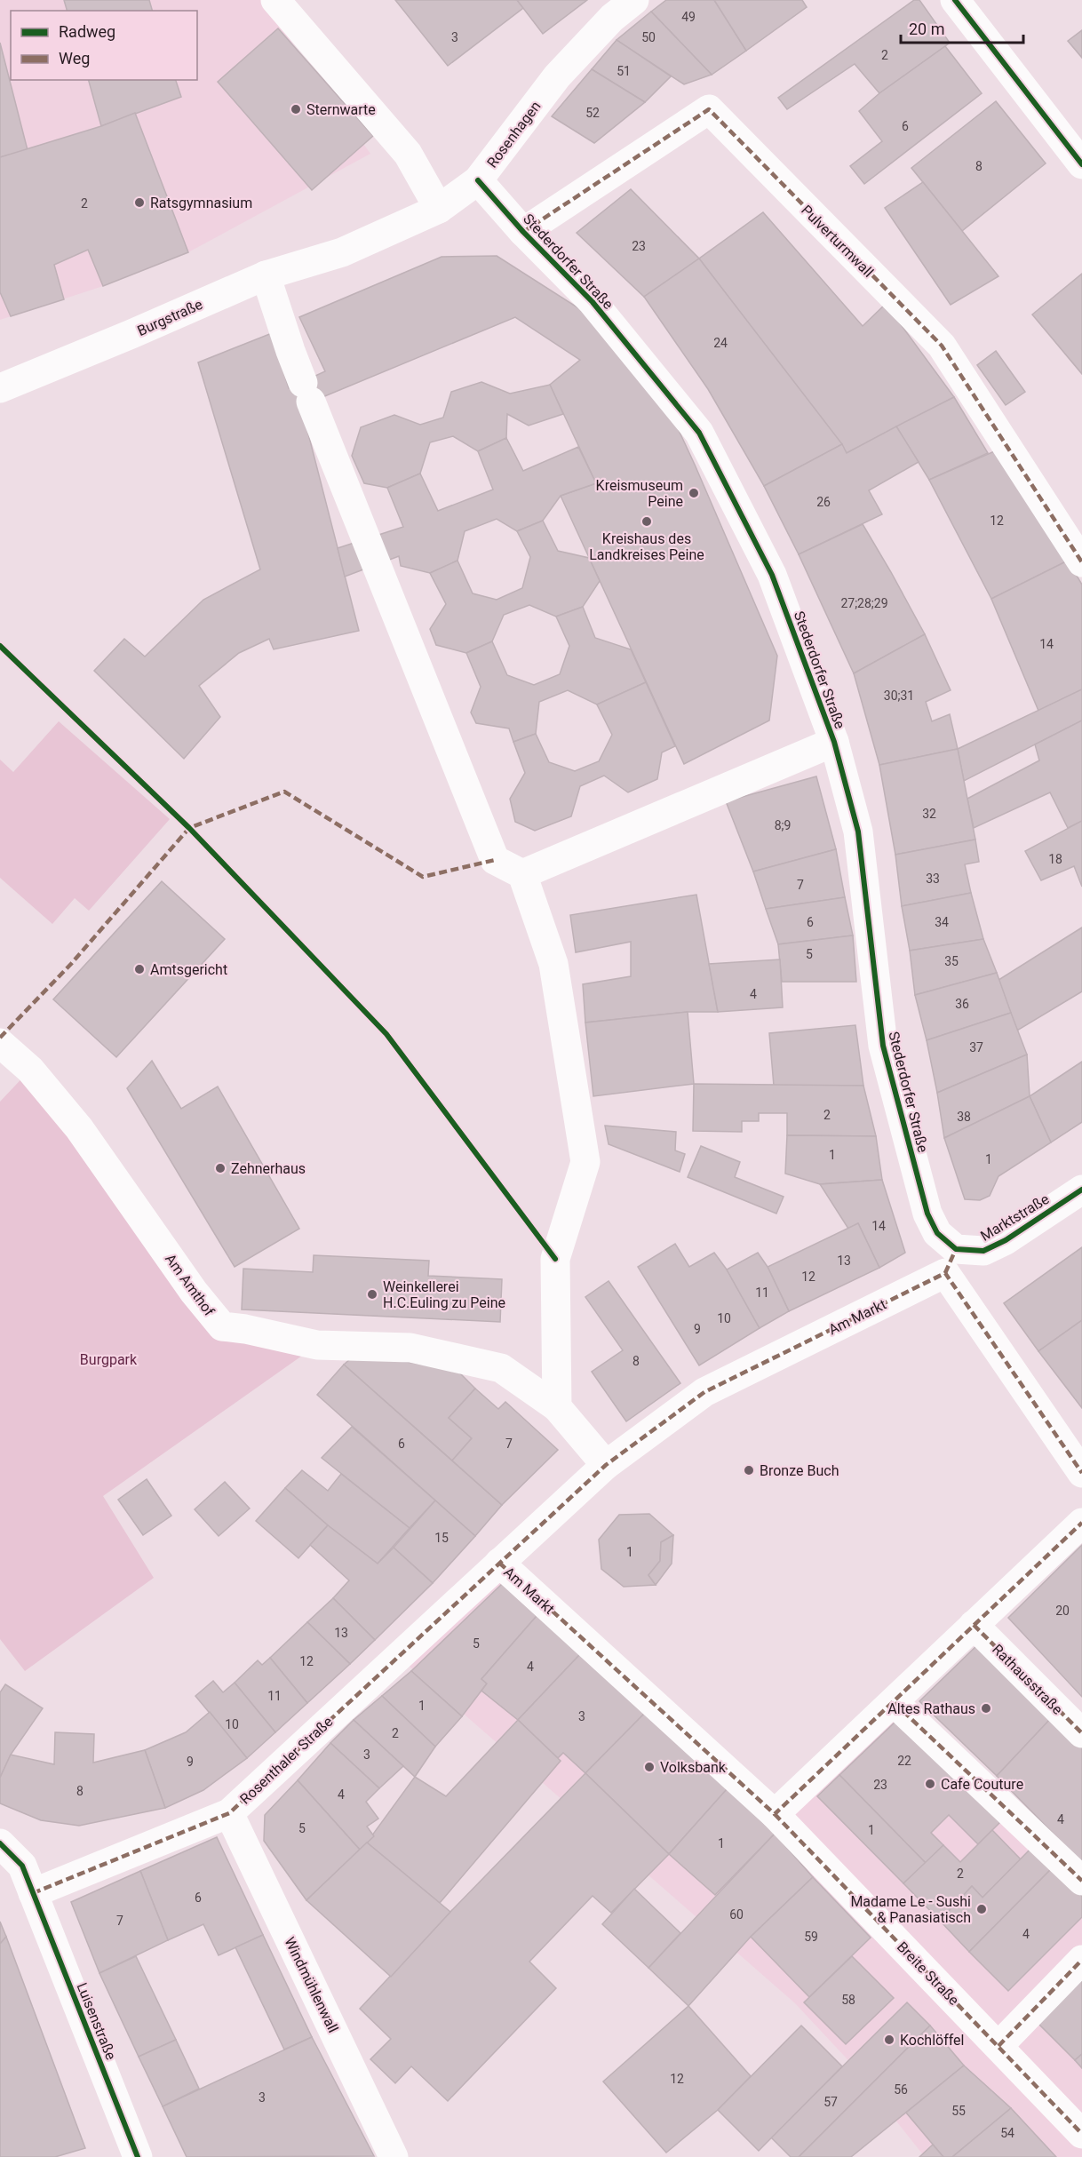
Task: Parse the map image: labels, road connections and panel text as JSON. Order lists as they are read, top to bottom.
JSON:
{
  "streets": {
    "street": [
      "Rosenhagen",
      "Pulverturmwall",
      "Stederdorfer Straße",
      "Burgstraße",
      "Marktstraße",
      "Am Amthof",
      "Am Markt",
      "Rathausstraße",
      "Rosenthaler Straße",
      "Breite Straße",
      "Windmühlenwall",
      "Luisenstraße"
    ]
  },
  "crossings": [
    ["Rosenhagen", "Stederdorfer Straße"],
    ["Rosenhagen", "Burgstraße"],
    ["Pulverturmwall", "Stederdorfer Straße"],
    ["Stederdorfer Straße", "Marktstraße"],
    ["Am Amthof", "Am Markt"],
    ["Am Markt", "Rosenthaler Straße"],
    ["Am Markt", "Breite Straße"],
    ["Rosenthaler Straße", "Windmühlenwall"],
    ["Rosenthaler Straße", "Luisenstraße"]
  ],
  "parks": ["Burgpark"],
  "places": [
    "Sternwarte",
    "Ratsgymnasium",
    "Kreismuseum Peine",
    "Kreishaus des Landkreises Peine",
    "Amtsgericht",
    "Zehnerhaus",
    "Weinkellerei H.C.Euling zu Peine",
    "Bronze Buch",
    "Altes Rathaus",
    "Volksbank",
    "Cafe Couture",
    "Madame Le - Sushi & Panasiatisch",
    "Kochlöffel"
  ],
  "house_numbers": [
    "49",
    "3",
    "50",
    "2",
    "51",
    "52",
    "6",
    "8",
    "2",
    "23",
    "24",
    "26",
    "12",
    "27;28;29",
    "14",
    "30;31",
    "32",
    "8;9",
    "18",
    "33",
    "7",
    "6",
    "34",
    "5",
    "35",
    "4",
    "36",
    "37",
    "2",
    "38",
    "1",
    "1",
    "14",
    "13",
    "12",
    "11",
    "10",
    "9",
    "8",
    "6",
    "7",
    "15",
    "1",
    "20",
    "13",
    "5",
    "12",
    "4",
    "11",
    "1",
    "3",
    "10",
    "2",
    "3",
    "22",
    "9",
    "23",
    "8",
    "4",
    "4",
    "5",
    "1",
    "1",
    "2",
    "6",
    "60",
    "7",
    "4",
    "59",
    "58",
    "12",
    "56",
    "3",
    "57",
    "55",
    "54"
  ],
  "legend": ["Radweg", "Weg"],
  "scale_bar": "20 m"
}
